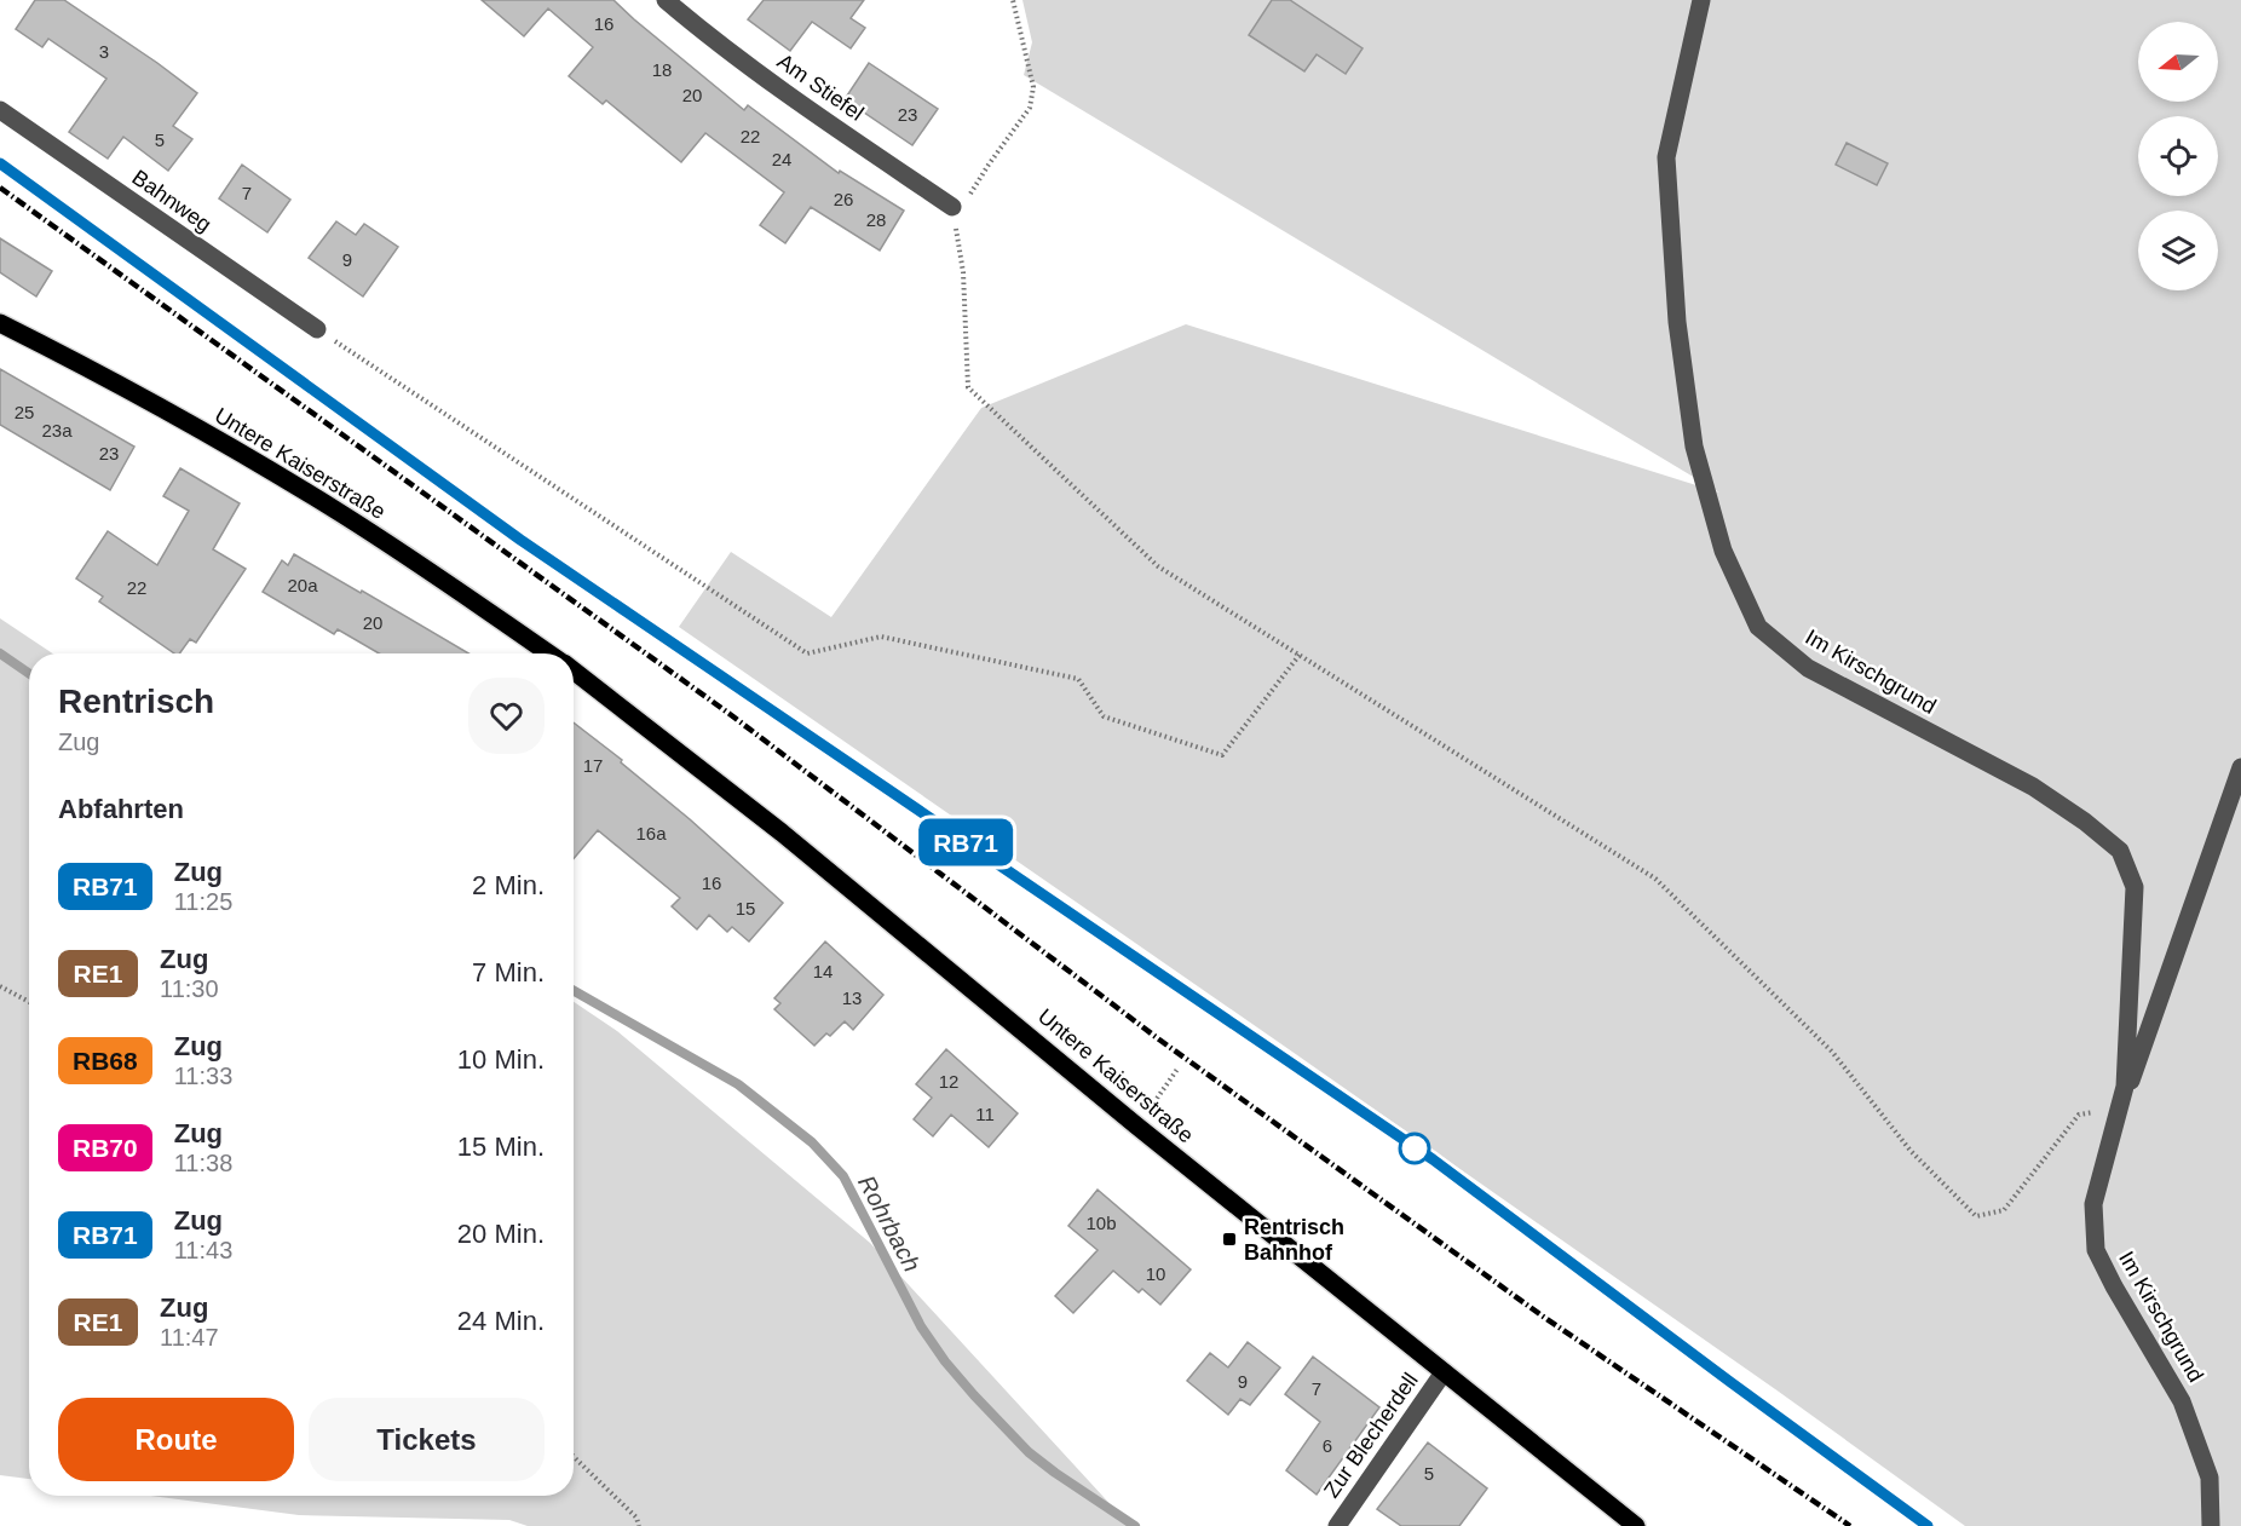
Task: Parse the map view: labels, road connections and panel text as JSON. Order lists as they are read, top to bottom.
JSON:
{
  "streets": {
    "main road": ["Untere Kaiserstraße"],
    "street": [
      "Am Stiefel",
      "Bahnweg",
      "Im Kirschgrund",
      "Zur Blecherdell"
    ]
  },
  "crossings": [
    ["Untere Kaiserstraße", "Zur Blecherdell"]
  ],
  "water": ["Rohrbach"],
  "places": {
    "transit": ["Rentrisch Bahnhof"]
  },
  "house_numbers": [
    "16",
    "3",
    "18",
    "20",
    "23",
    "22",
    "5",
    "24",
    "7",
    "26",
    "28",
    "9",
    "25",
    "23a",
    "23",
    "20a",
    "22",
    "20",
    "17",
    "16a",
    "16",
    "15",
    "14",
    "13",
    "12",
    "11",
    "10b",
    "10",
    "9",
    "7",
    "6",
    "5"
  ],
  "north": "left",
  "page": {
    "on_map": "RB71",
    "heading": [
      ["Rentrisch", "Zug"],
      "Abfahrten"
    ],
    "list": [
      {
        "mark": "RB71",
        "name": "Zug",
        "note": "11:25",
        "value": "2 Min."
      },
      {
        "mark": "RE1",
        "name": "Zug",
        "note": "11:30",
        "value": "7 Min."
      },
      {
        "mark": "RB68",
        "name": "Zug",
        "note": "11:33",
        "value": "10 Min."
      },
      {
        "mark": "RB70",
        "name": "Zug",
        "note": "11:38",
        "value": "15 Min."
      },
      {
        "mark": "RB71",
        "name": "Zug",
        "note": "11:43",
        "value": "20 Min."
      },
      {
        "mark": "RE1",
        "name": "Zug",
        "note": "11:47",
        "value": "24 Min."
      }
    ],
    "buttons": ["Route", "Tickets"]
  }
}
